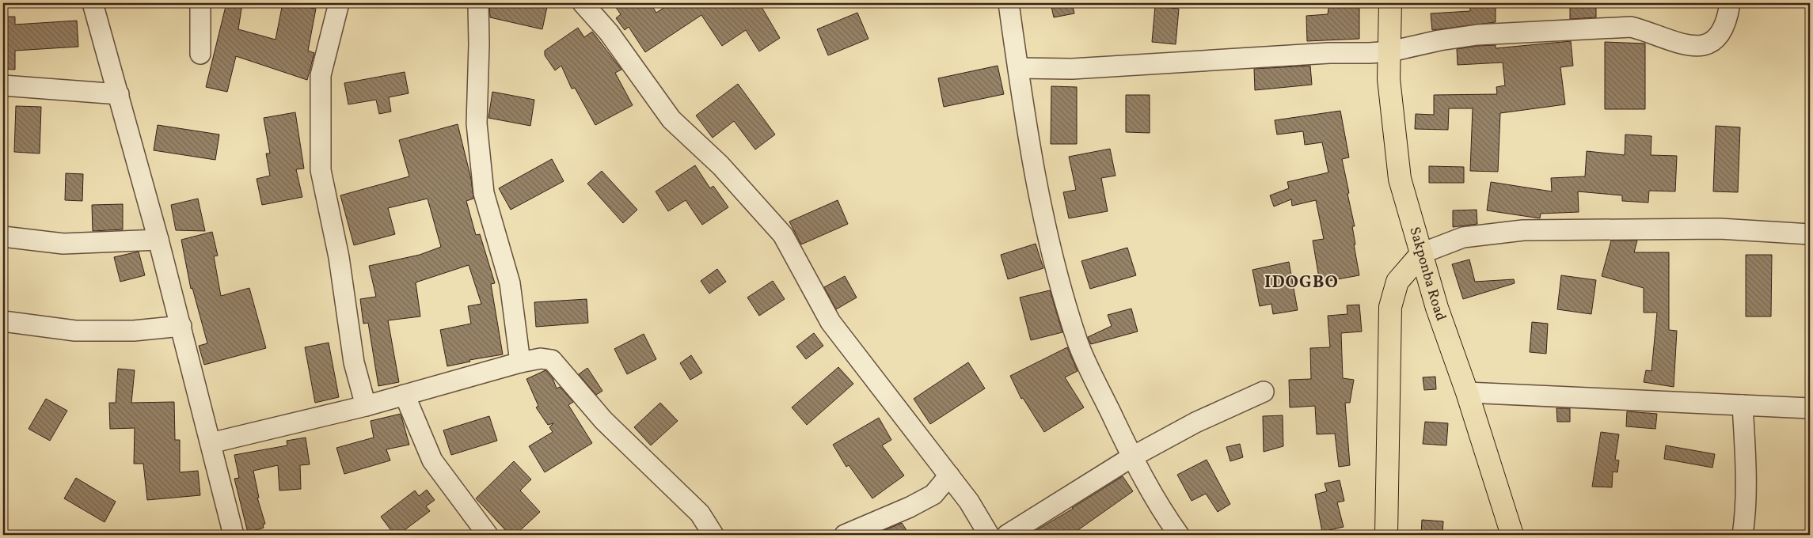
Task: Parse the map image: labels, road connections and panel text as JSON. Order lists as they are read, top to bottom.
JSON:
{
  "streets": {
    "main road": ["Sakponba Road"]
  },
  "districts": ["IDOGBO"]
}
